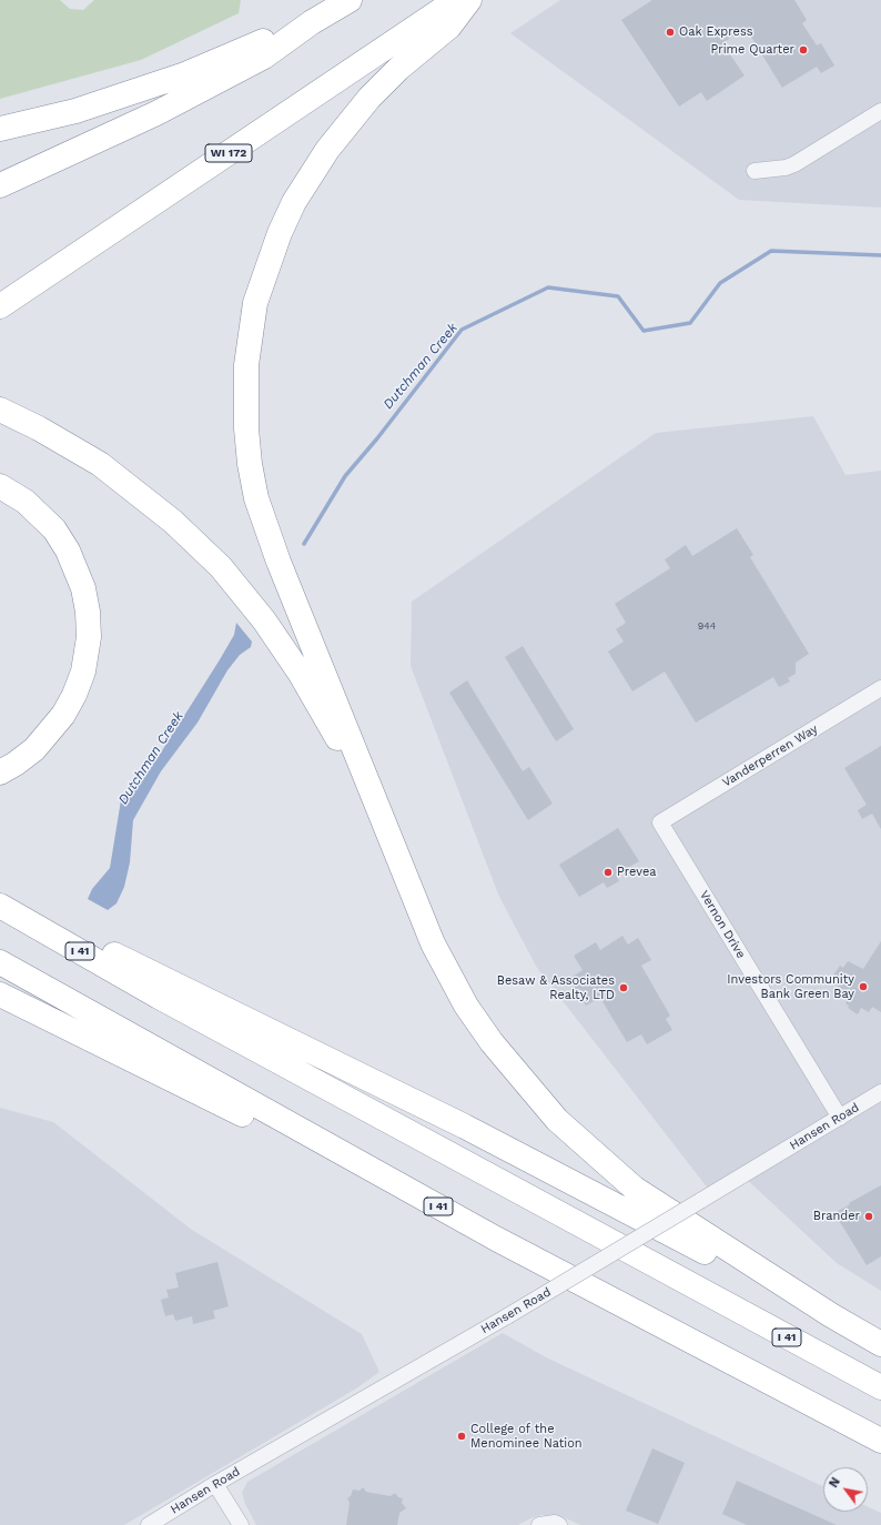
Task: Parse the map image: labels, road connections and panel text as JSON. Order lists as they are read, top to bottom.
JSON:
{
  "streets": {
    "highway": ["WI 172", "I 41"],
    "street": ["Vanderperren Way", "Vernon Drive", "Hansen Road"]
  },
  "crossings": [
    ["Vanderperren Way", "Vernon Drive"],
    ["Vernon Drive", "Hansen Road"]
  ],
  "water": ["Dutchman Creek"],
  "places": [
    "Oak Express",
    "Prime Quarter",
    "Prevea",
    "Investors Community Bank Green Bay",
    "Besaw & Associates Realty, LTD",
    "Brander",
    "College of the Menominee Nation"
  ],
  "house_numbers": ["944"],
  "north": "top left"
}
